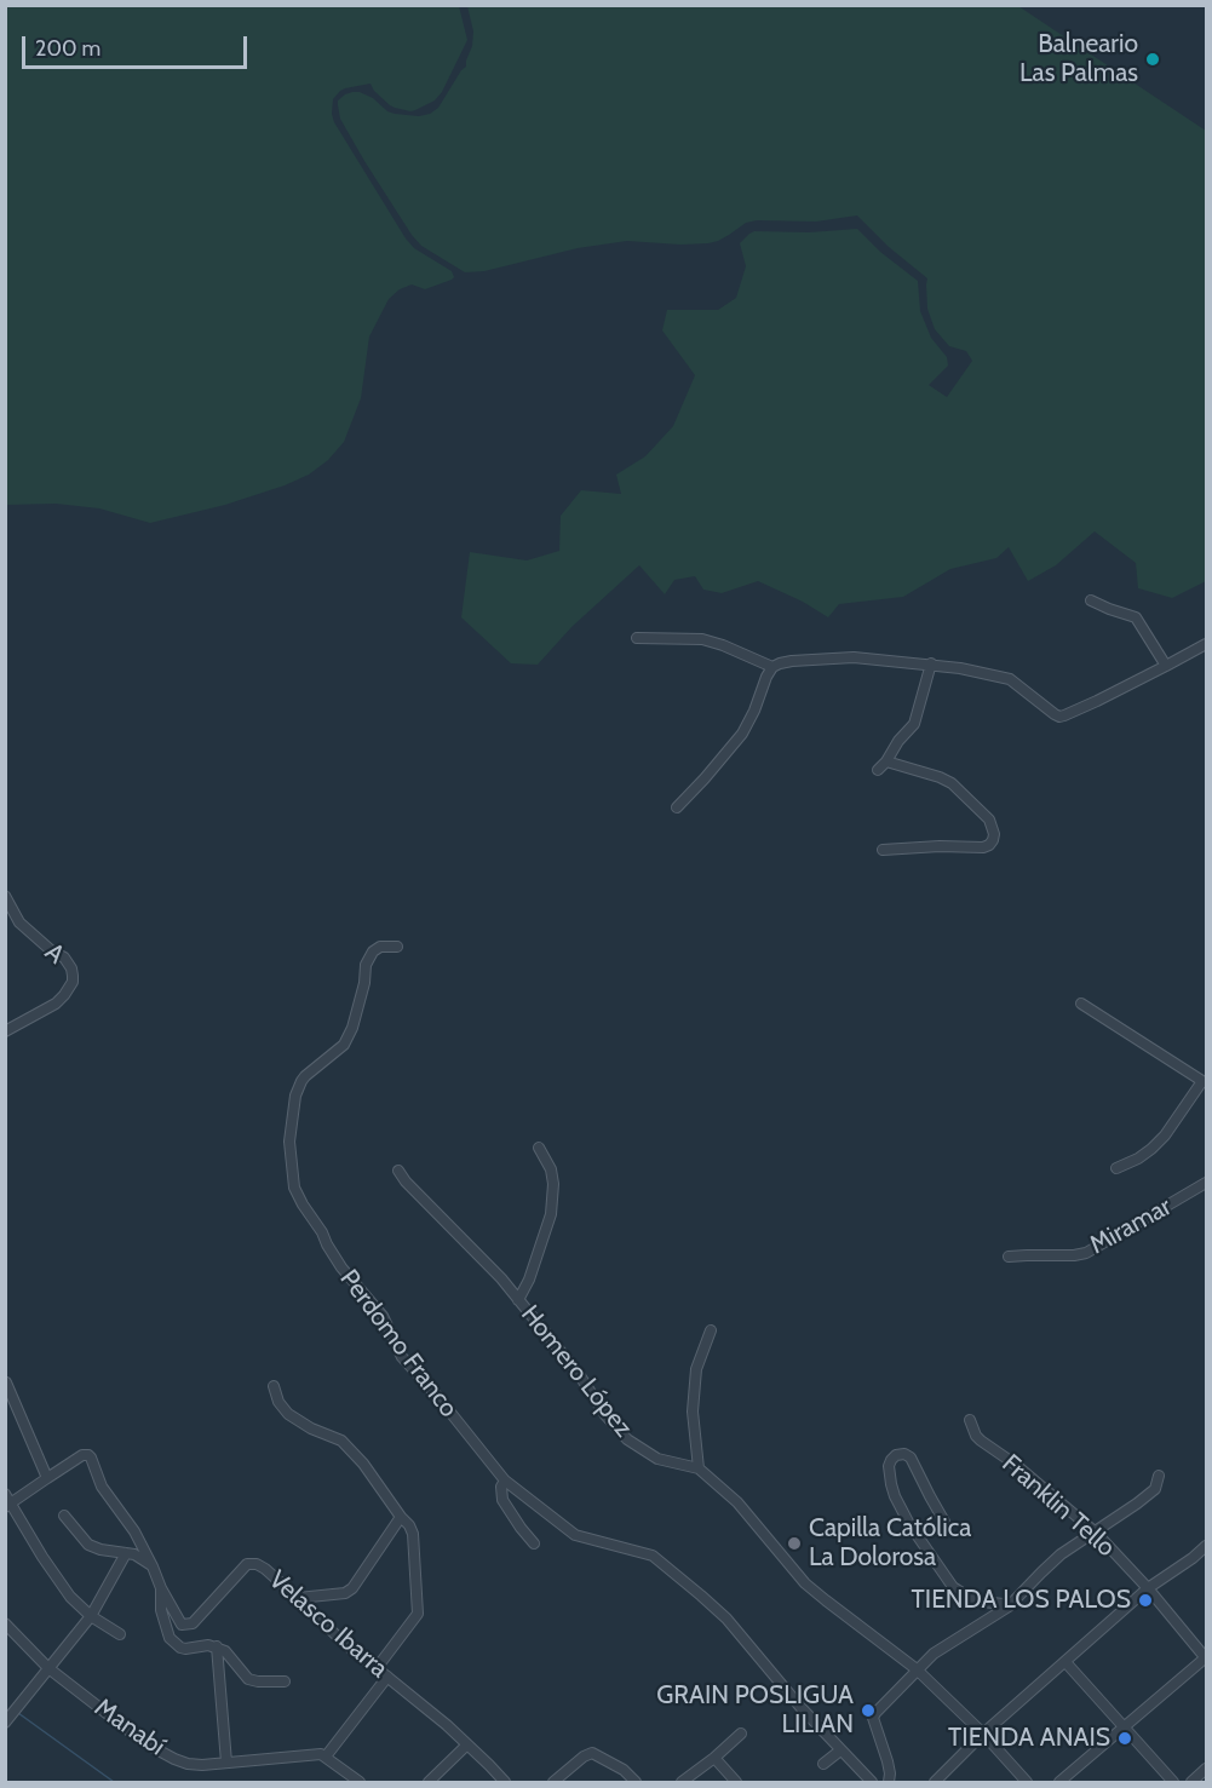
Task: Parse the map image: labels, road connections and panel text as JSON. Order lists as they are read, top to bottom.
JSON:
{
  "streets": {
    "street": [
      "A",
      "Miramar",
      "Perdomo Franco",
      "Homero López",
      "Franklin Tello",
      "Velasco Ibarra",
      "Manabí"
    ]
  },
  "places": [
    "Balneario Las Palmas",
    "Capilla Católica La Dolorosa",
    "TIENDA LOS PALOS",
    "GRAIN POSLIGUA LILIAN",
    "TIENDA ANAIS"
  ],
  "scale_bar": "200 m"
}
